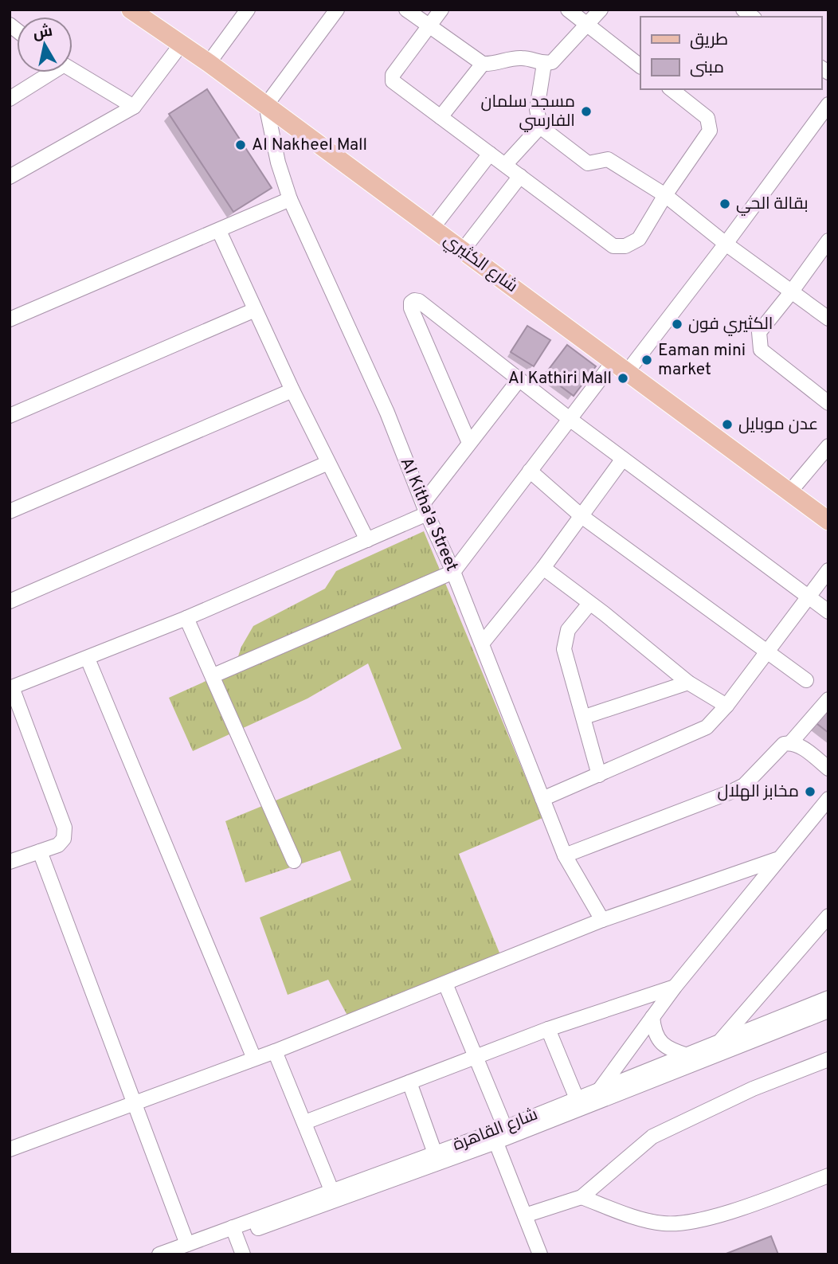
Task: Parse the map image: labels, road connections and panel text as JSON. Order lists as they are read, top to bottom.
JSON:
{
  "streets": {
    "main road": ["شارع الكثيري"],
    "street": ["Al Kitha'a Street", "شارع القاهرة"]
  },
  "crossings": [
    ["شارع الكثيري", "Al Kitha'a Street"]
  ],
  "places": [
    "مسجد سلمان الفارسي",
    "Al Nakheel Mall",
    "بقالة الحي",
    "الكثيري فون",
    "Eaman mini market",
    "Al Kathiri Mall",
    "عدن موبايل",
    "مخابز الهلال"
  ],
  "legend": ["طريق", "مبنى"],
  "north": "top"
}
